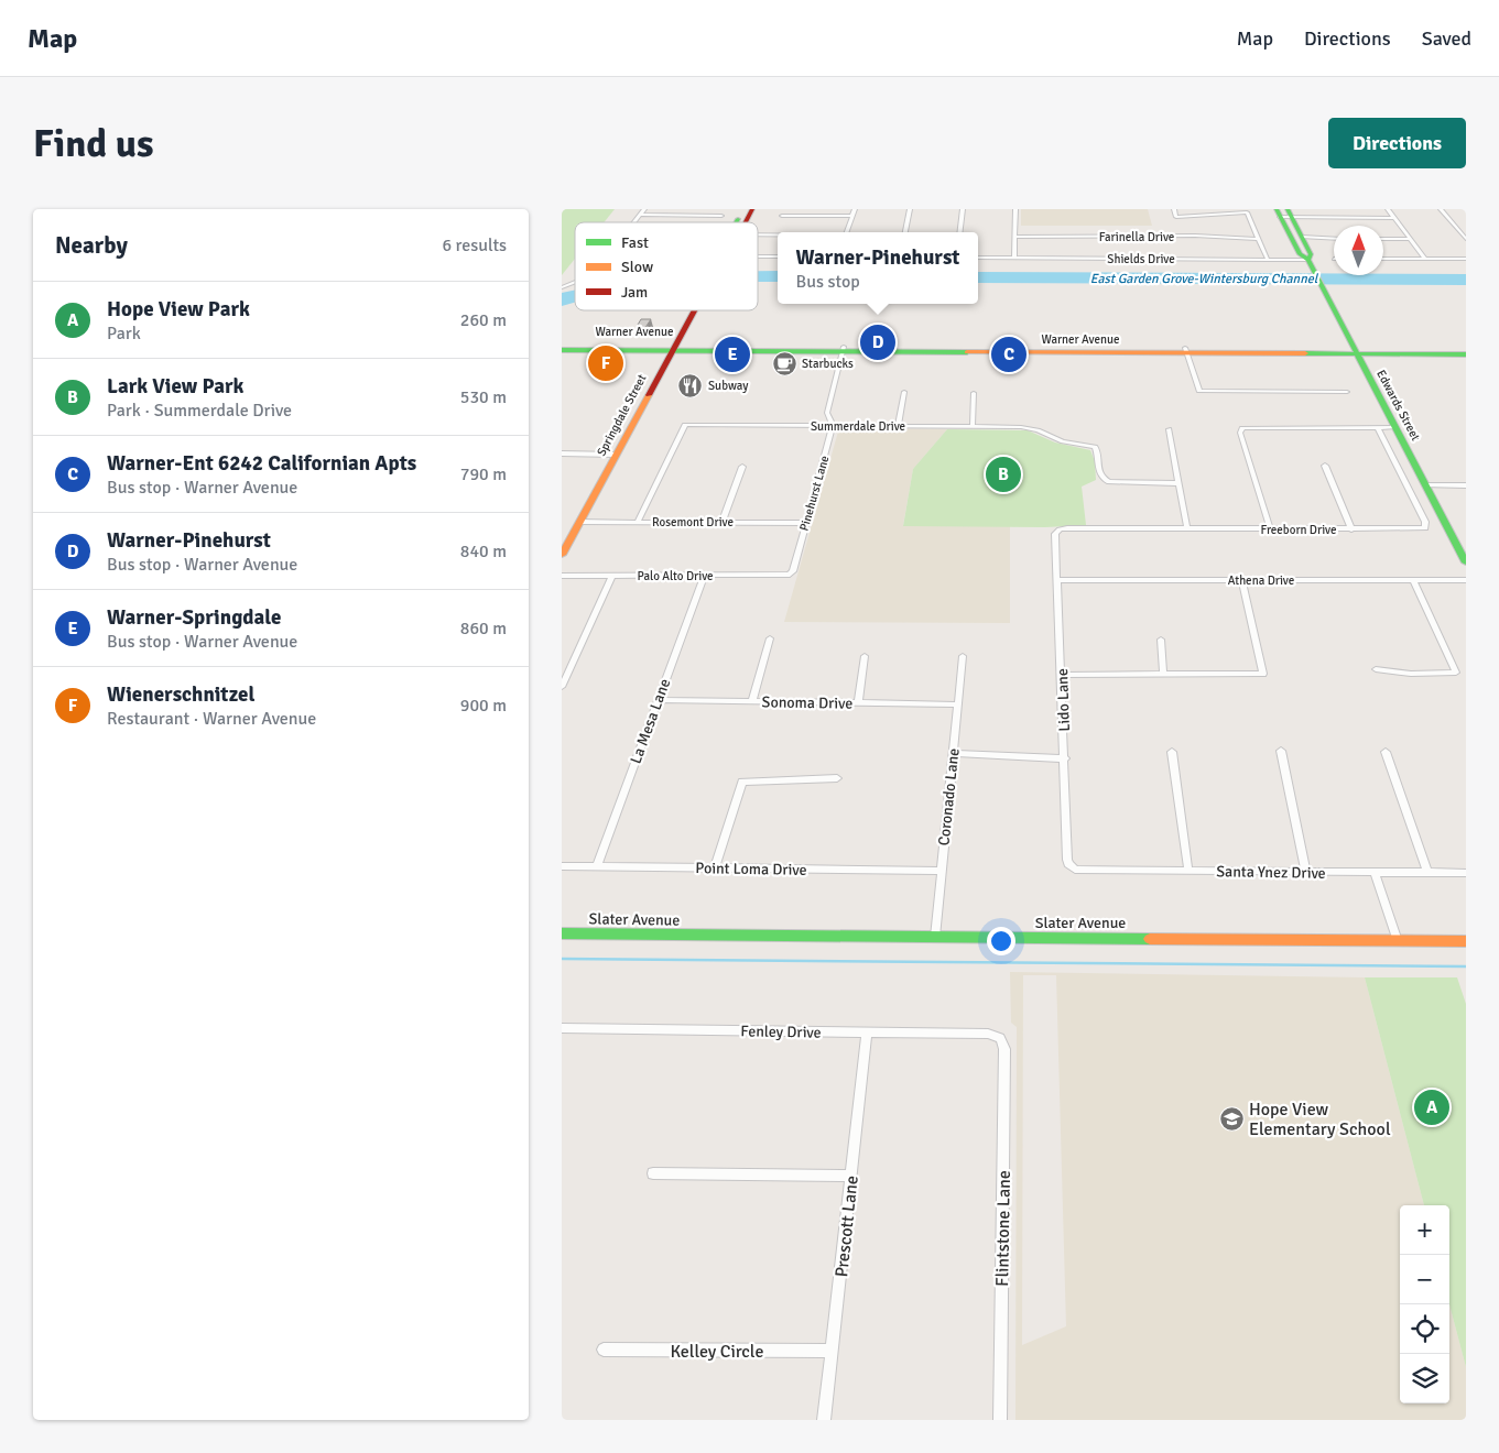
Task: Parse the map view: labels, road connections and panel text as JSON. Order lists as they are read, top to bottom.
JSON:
{
  "streets": {
    "main road": [
      "Warner Avenue",
      "Edwards Street",
      "Springdale Street",
      "Slater Avenue"
    ],
    "street": [
      "Farinella Drive",
      "Shields Drive",
      "Summerdale Drive",
      "Pinehurst Lane",
      "Rosemont Drive",
      "Freeborn Drive",
      "Palo Alto Drive",
      "Athena Drive",
      "Lido Lane",
      "Sonoma Drive",
      "La Mesa Lane",
      "Coronado Lane",
      "Point Loma Drive",
      "Santa Ynez Drive",
      "Fenley Drive",
      "Prescott Lane",
      "Flintstone Lane",
      "Kelley Circle"
    ]
  },
  "crossings": [
    ["Shields Drive", "Edwards Street"],
    ["Warner Avenue", "Edwards Street"],
    ["Warner Avenue", "Springdale Street"],
    ["Warner Avenue", "Pinehurst Lane"],
    ["Springdale Street", "Rosemont Drive"],
    ["Summerdale Drive", "Pinehurst Lane"],
    ["Summerdale Drive", "Rosemont Drive"],
    ["Pinehurst Lane", "Rosemont Drive"],
    ["Pinehurst Lane", "Palo Alto Drive"],
    ["Freeborn Drive", "Lido Lane"],
    ["Palo Alto Drive", "La Mesa Lane"],
    ["Athena Drive", "Lido Lane"],
    ["Lido Lane", "Santa Ynez Drive"],
    ["Sonoma Drive", "La Mesa Lane"],
    ["Sonoma Drive", "Coronado Lane"],
    ["La Mesa Lane", "Point Loma Drive"],
    ["Coronado Lane", "Point Loma Drive"],
    ["Coronado Lane", "Slater Avenue"],
    ["Fenley Drive", "Prescott Lane"],
    ["Fenley Drive", "Flintstone Lane"],
    ["Prescott Lane", "Kelley Circle"]
  ],
  "water": ["East Garden Grove-Wintersburg Channel"],
  "places": {
    "cafe": ["Starbucks"],
    "restaurant": ["Subway"],
    "school or university": ["Hope View Elementary School"]
  },
  "legend": ["Fast", "Slow", "Jam"],
  "north": "top",
  "page": {
    "header": "Map",
    "nav": ["Map", "Directions", "Saved"],
    "buttons": "Directions",
    "title": "Find us",
    "heading": ["Nearby", "6 results"],
    "popup": ["Warner-Pinehurst", "Bus stop"],
    "list": [
      {
        "mark": "A",
        "name": "Hope View Park",
        "note": "Park",
        "value": "260 m"
      },
      {
        "mark": "B",
        "name": "Lark View Park",
        "note": "Park · Summerdale Drive",
        "value": "530 m"
      },
      {
        "mark": "C",
        "name": "Warner-Ent 6242 Californian Apts",
        "note": "Bus stop · Warner Avenue",
        "value": "790 m"
      },
      {
        "mark": "D",
        "name": "Warner-Pinehurst",
        "note": "Bus stop · Warner Avenue",
        "value": "840 m"
      },
      {
        "mark": "E",
        "name": "Warner-Springdale",
        "note": "Bus stop · Warner Avenue",
        "value": "860 m"
      },
      {
        "mark": "F",
        "name": "Wienerschnitzel",
        "note": "Restaurant · Warner Avenue",
        "value": "900 m"
      }
    ],
    "pins": [
      "D",
      "C",
      "E",
      "F",
      "B",
      "A"
    ],
    "map_buttons": ["+", "−"]
  }
}
